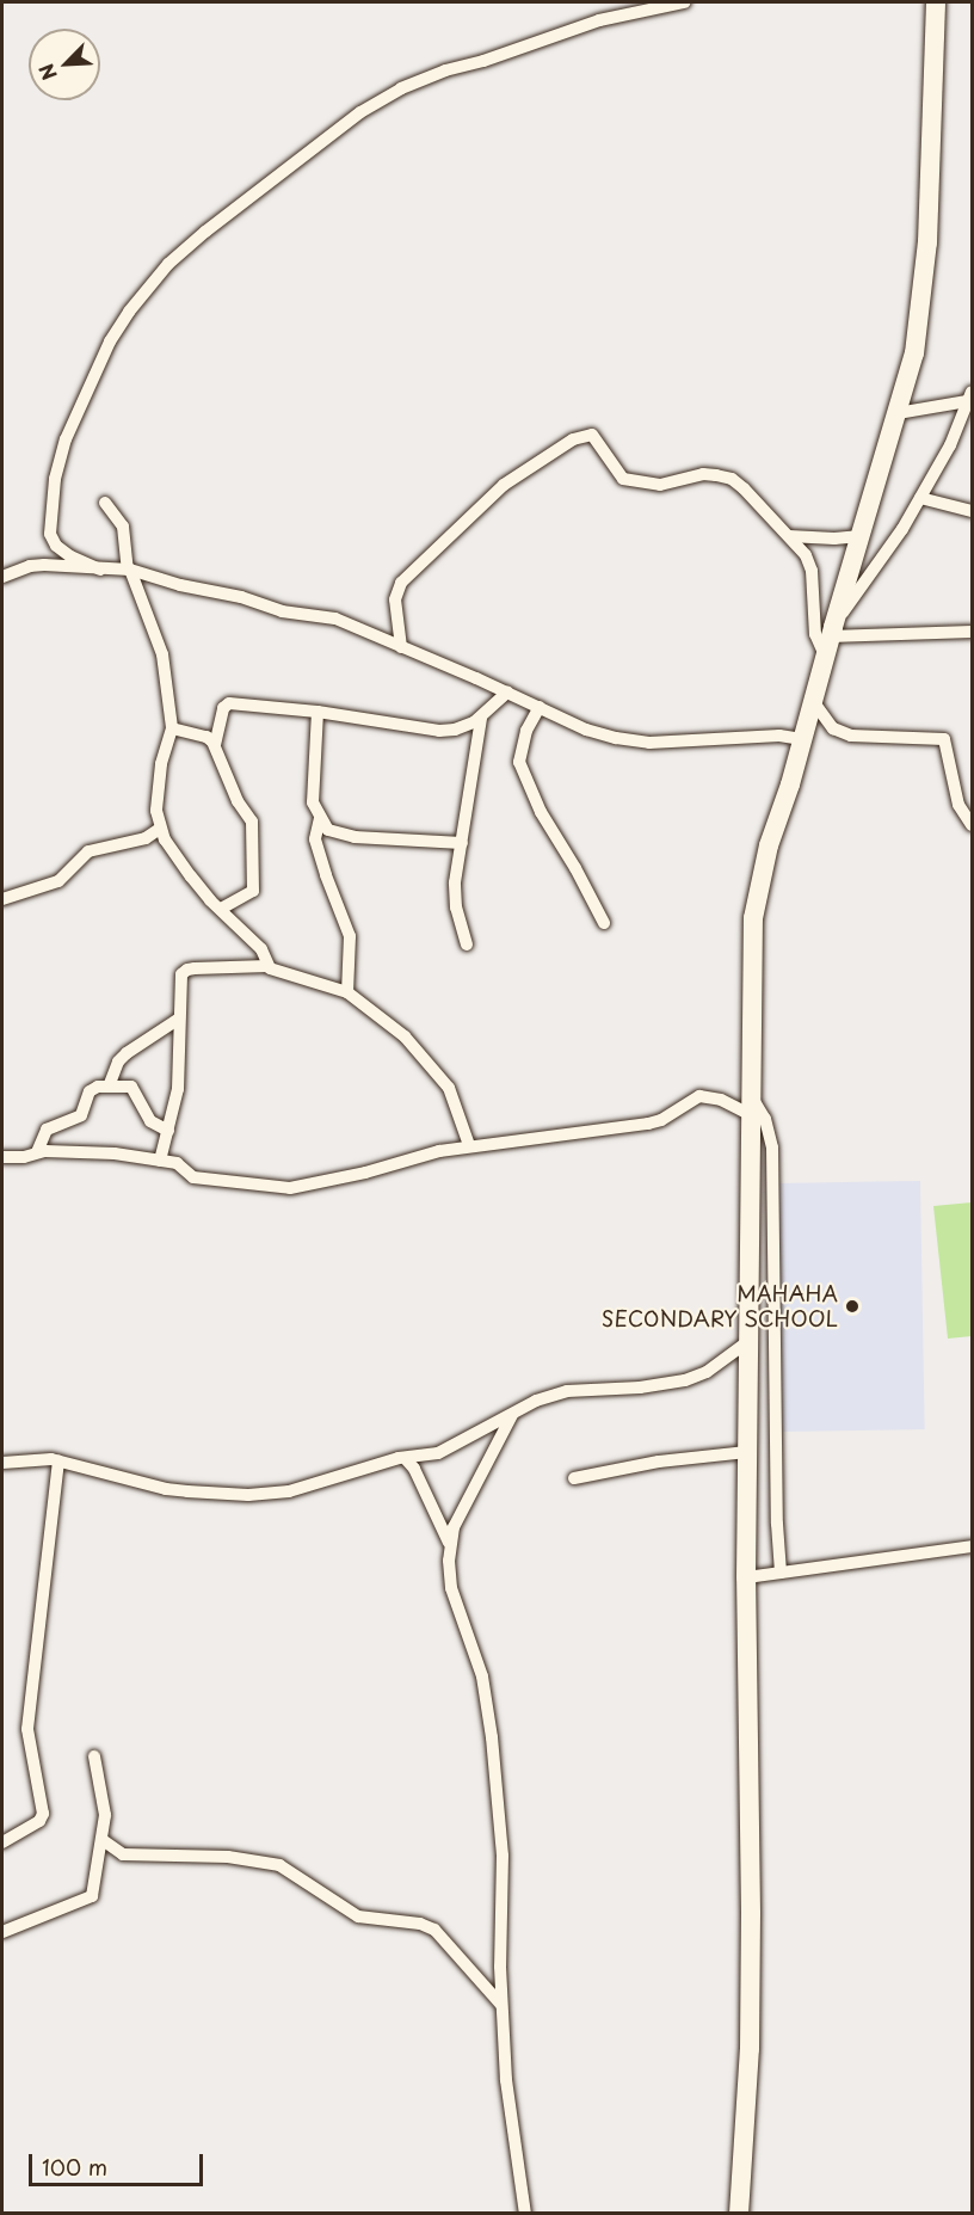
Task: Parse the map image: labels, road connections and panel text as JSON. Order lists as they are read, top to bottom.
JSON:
{
  "places": ["MAHAHA SECONDARY SCHOOL"],
  "scale_bar": "100 m",
  "north": "bottom left"
}
